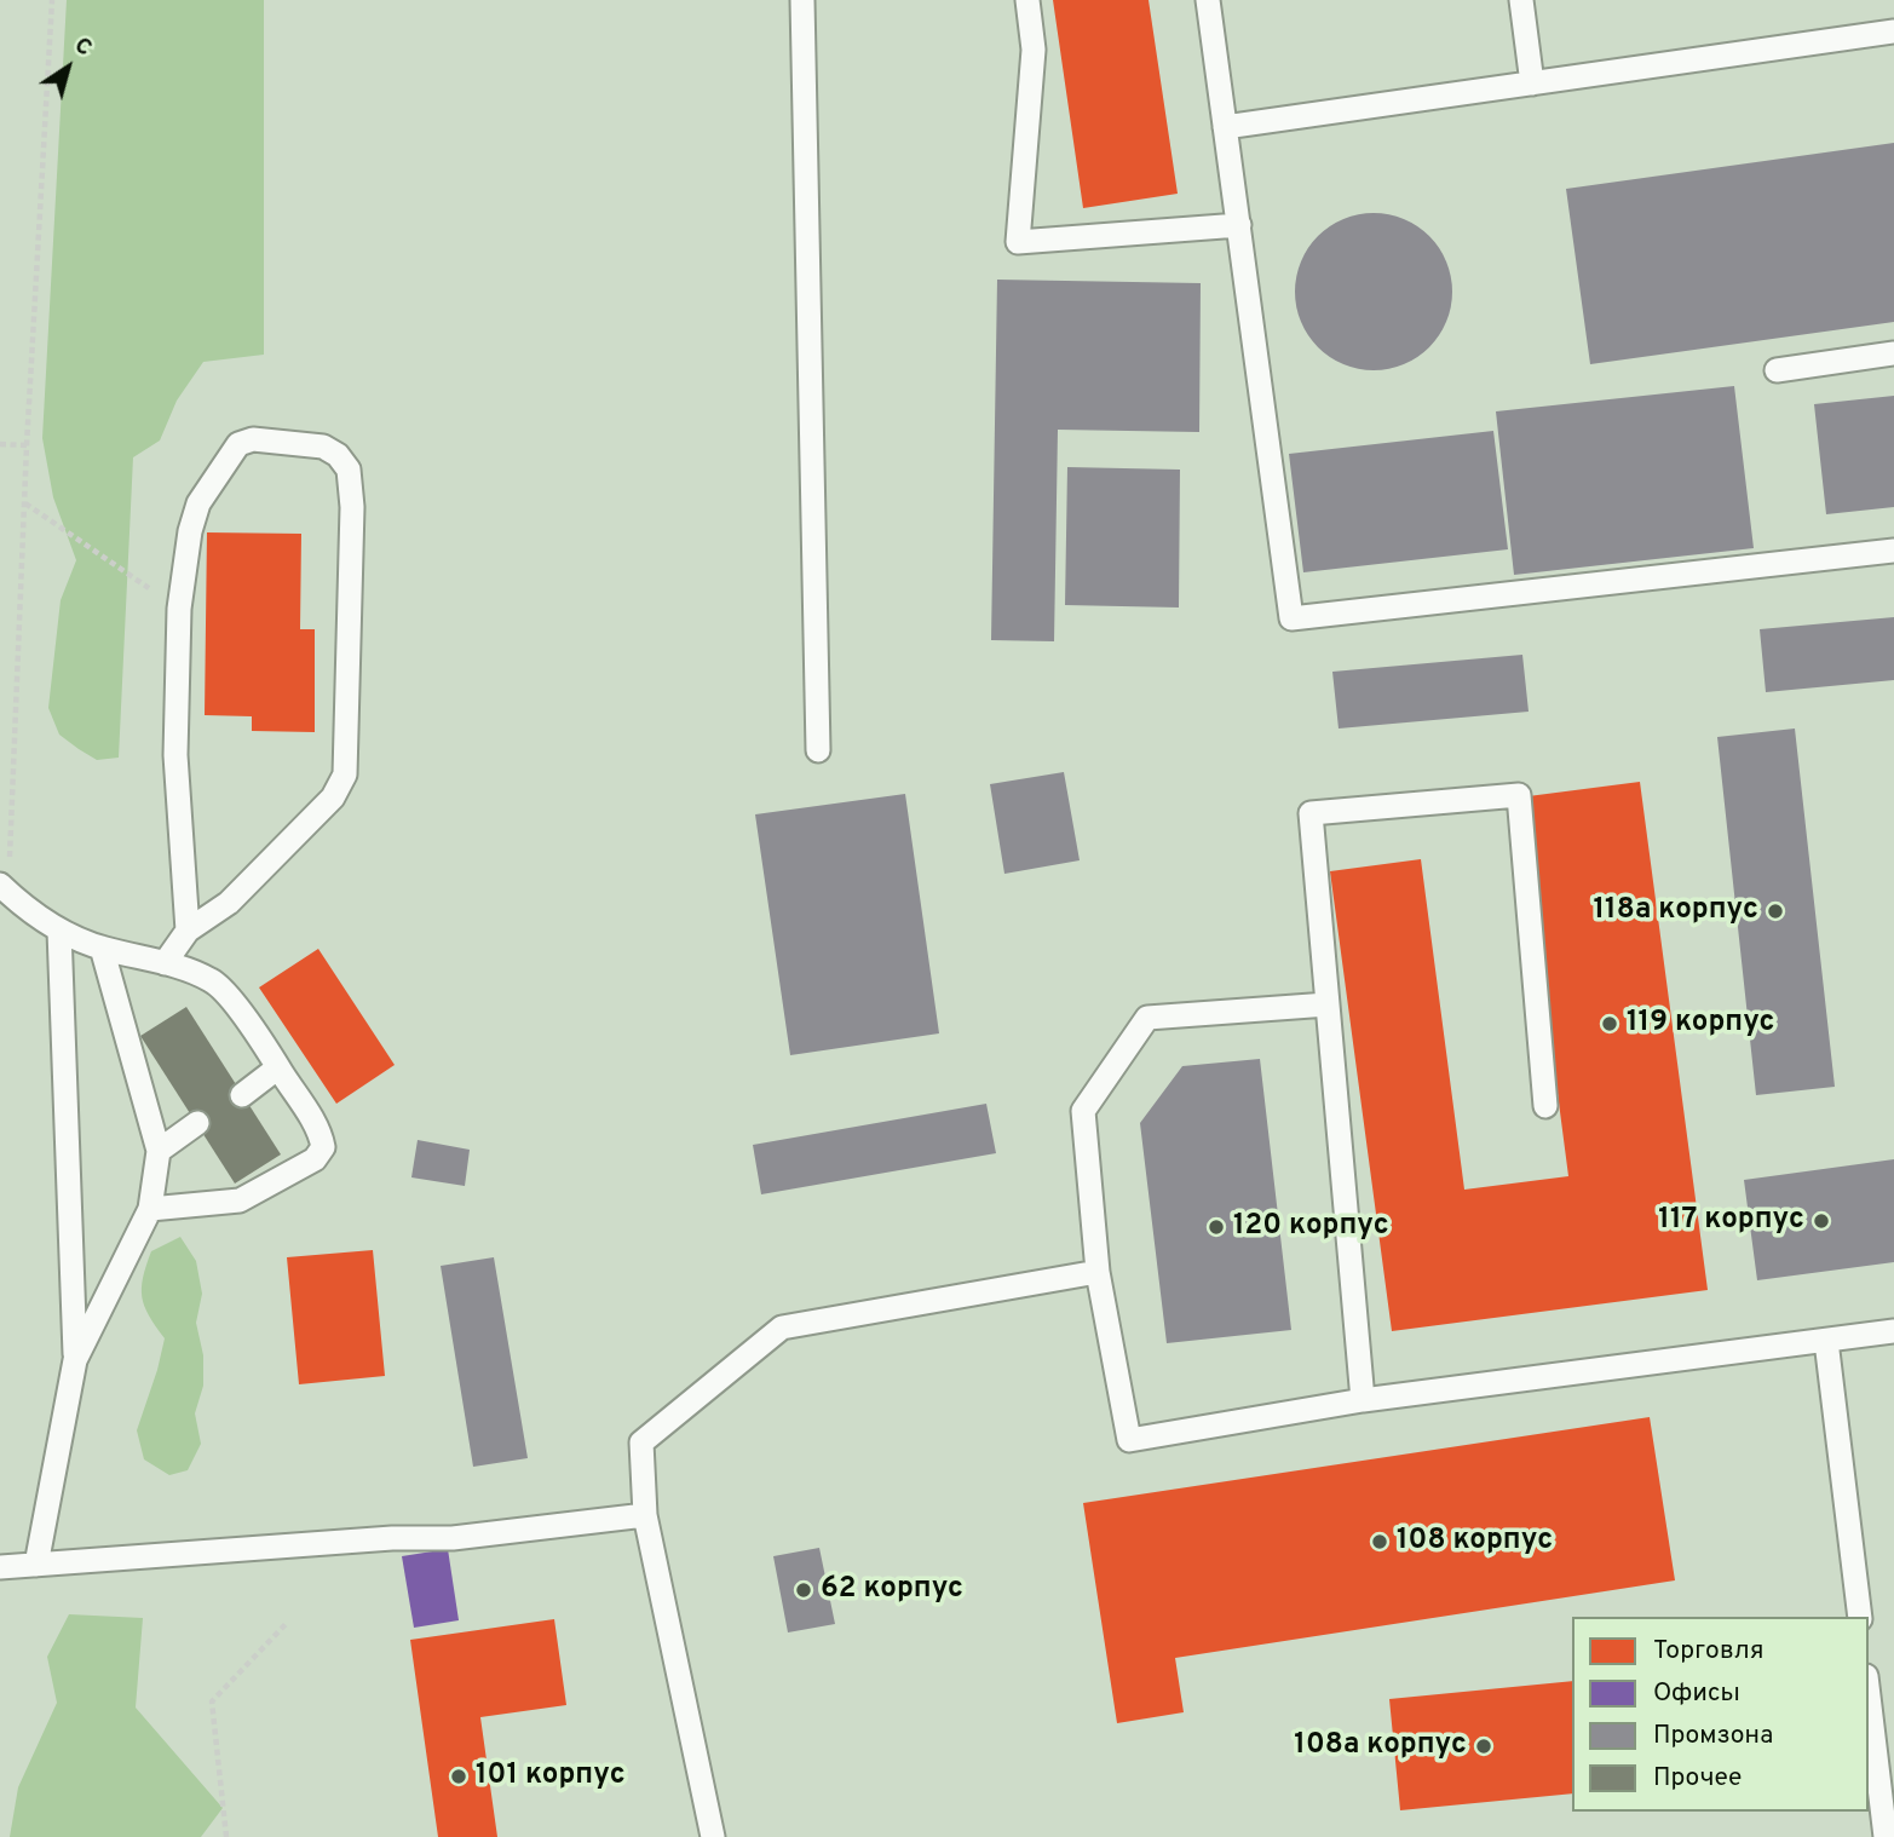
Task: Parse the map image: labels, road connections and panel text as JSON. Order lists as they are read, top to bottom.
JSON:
{
  "places": [
    "118а корпус",
    "119 корпус",
    "117 корпус",
    "120 корпус",
    "108 корпус",
    "62 корпус",
    "108а корпус",
    "101 корпус"
  ],
  "legend": [
    "Торговля",
    "Офисы",
    "Промзона",
    "Прочее"
  ],
  "north": "top right"
}
